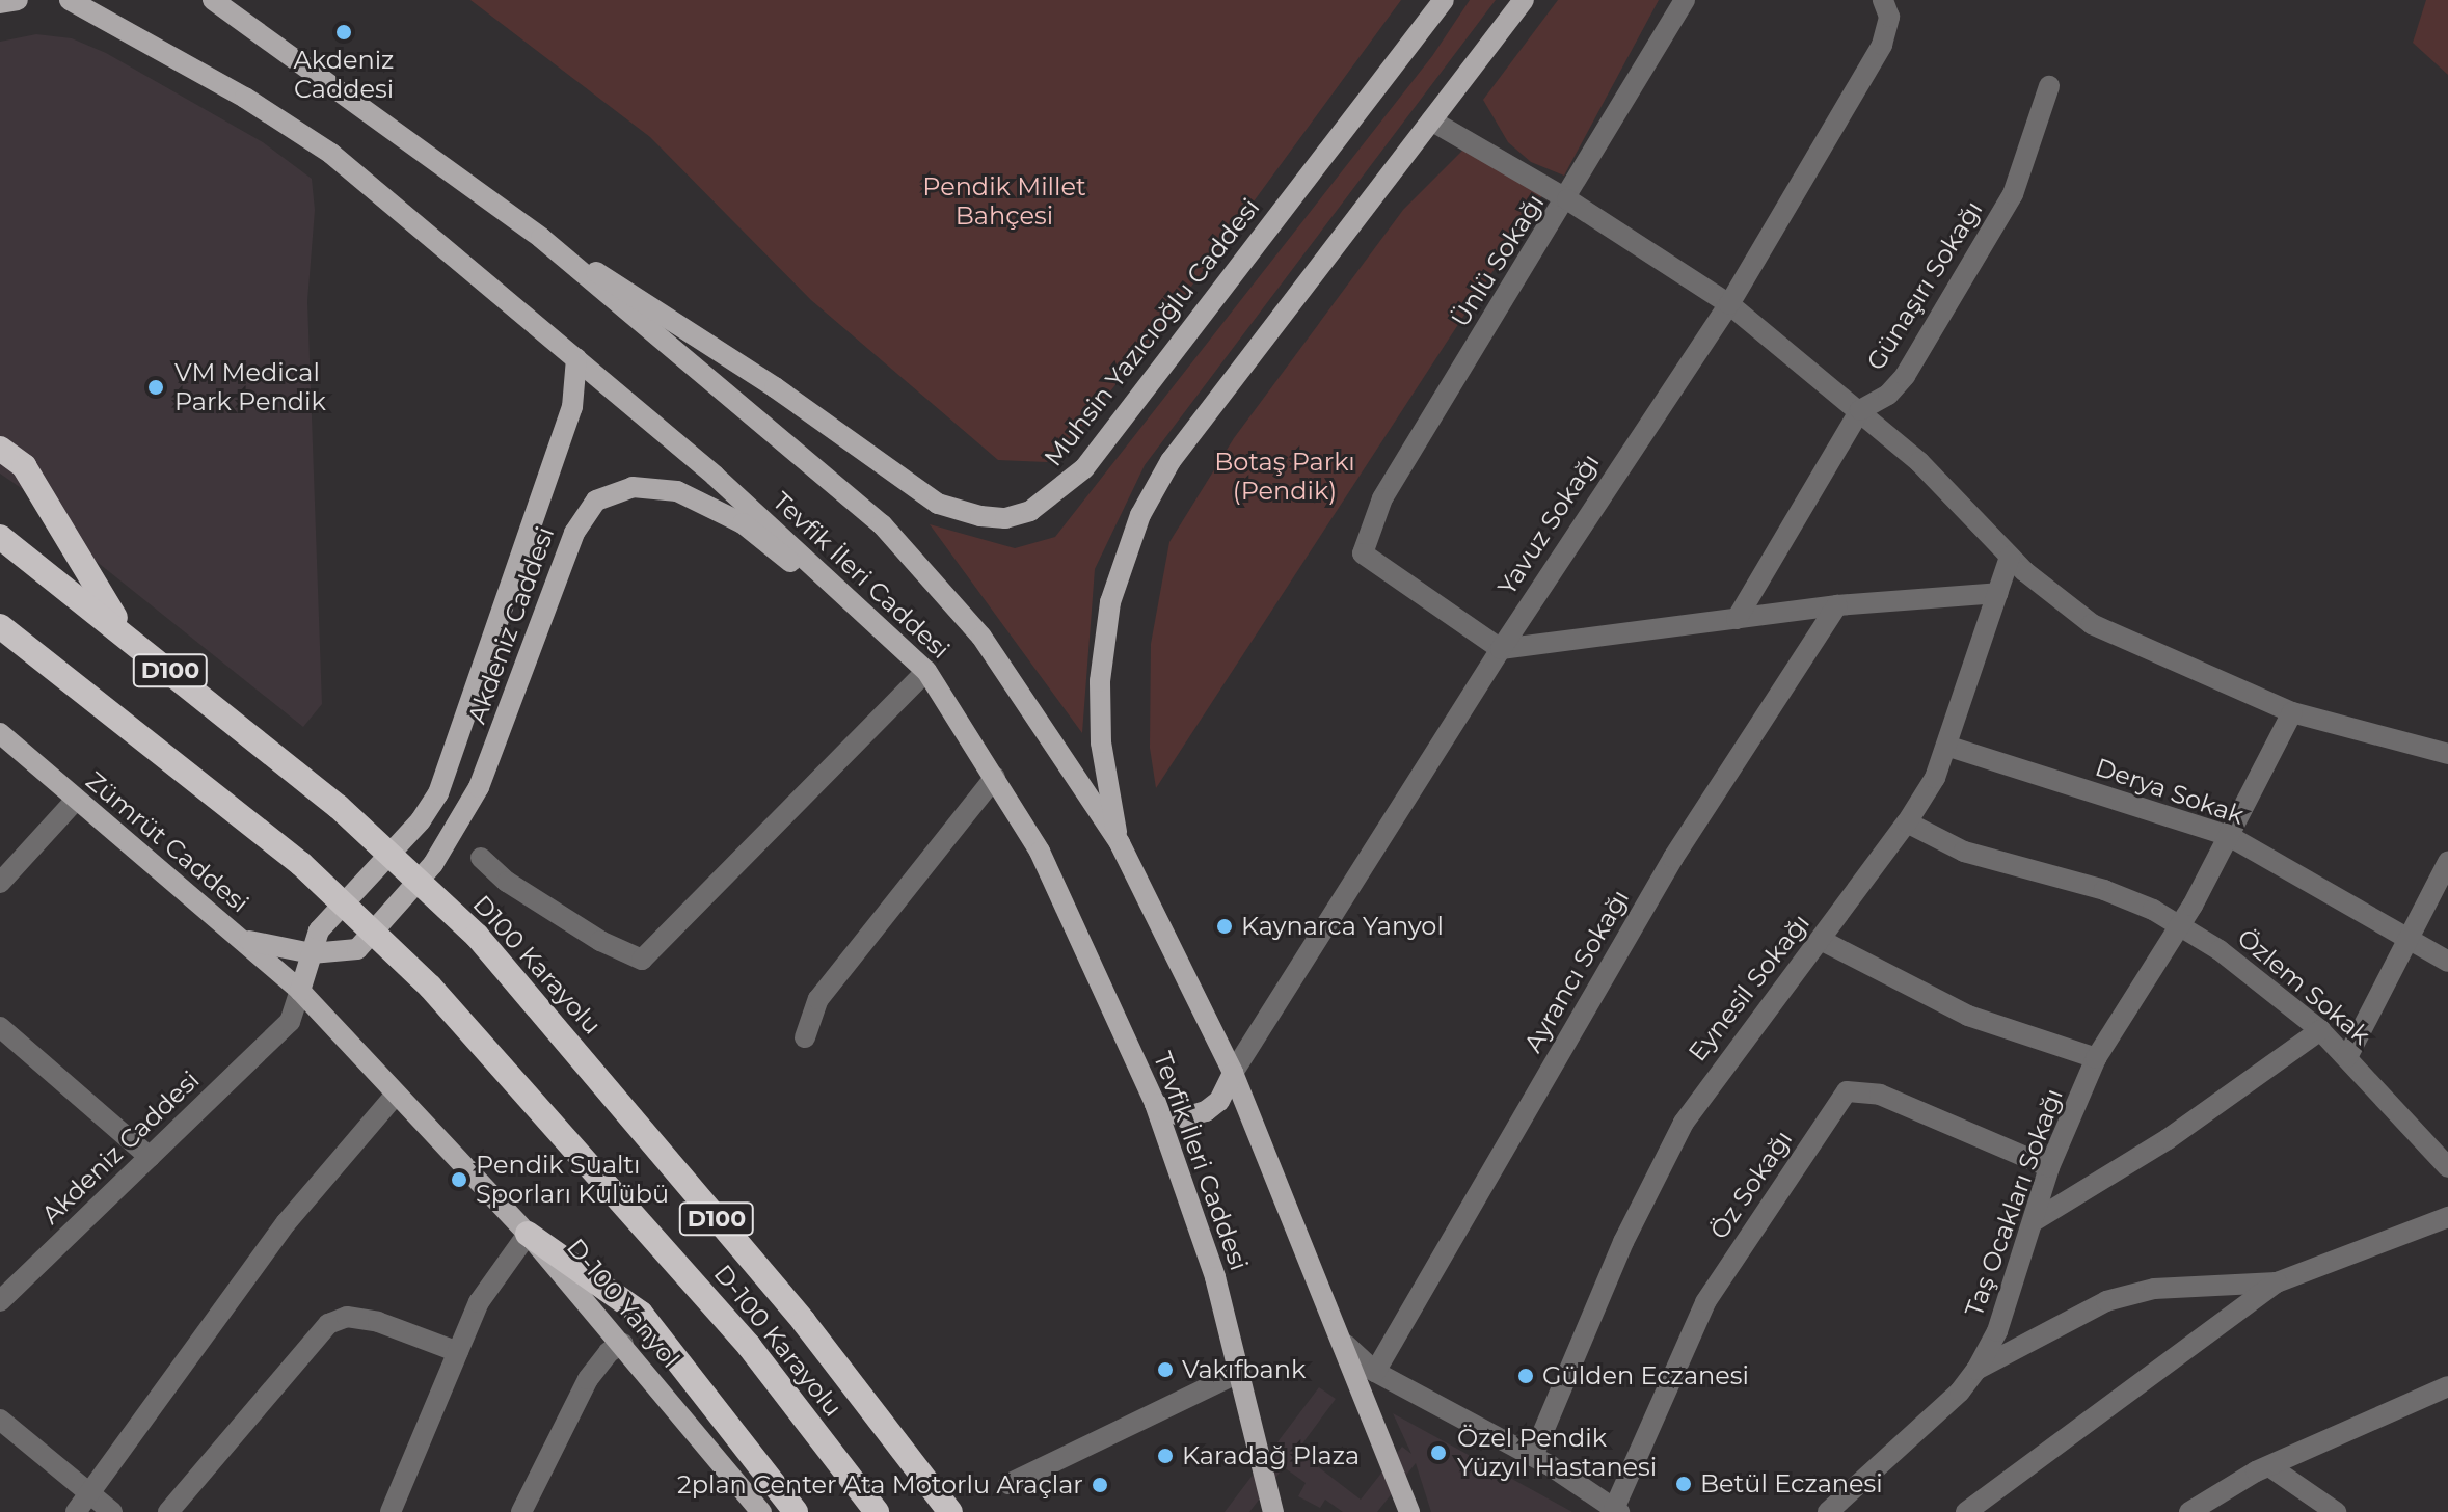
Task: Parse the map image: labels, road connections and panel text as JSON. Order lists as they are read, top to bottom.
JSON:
{
  "streets": {
    "highway": ["D100", "D100 Karayolu", "D-100 Karayolu"],
    "main road": [
      "Muhsin Yazıcıoğlu Caddesi",
      "Tevfik İleri Caddesi",
      "Akdeniz Caddesi",
      "Zümrüt Caddesi",
      "D-100 Yanyol"
    ],
    "street": [
      "Ünlü Sokağı",
      "Günaşırı Sokağı",
      "Yavuz Sokağı",
      "Derya Sokak",
      "Ayrancı Sokağı",
      "Özlem Sokak",
      "Eynesil Sokağı",
      "Öz Sokağı",
      "Taş Ocakları Sokağı"
    ]
  },
  "crossings": [
    ["Ünlü Sokağı", "Yavuz Sokağı"],
    ["Muhsin Yazıcıoğlu Caddesi", "Tevfik İleri Caddesi"],
    ["Yavuz Sokağı", "Tevfik İleri Caddesi"],
    ["Tevfik İleri Caddesi", "Akdeniz Caddesi"],
    ["Akdeniz Caddesi", "Zümrüt Caddesi"],
    ["Akdeniz Caddesi", "D-100 Yanyol"],
    ["Derya Sokak", "Eynesil Sokağı"],
    ["Derya Sokak", "Taş Ocakları Sokağı"],
    ["Zümrüt Caddesi", "D-100 Yanyol"],
    ["Özlem Sokak", "Eynesil Sokağı"],
    ["Özlem Sokak", "Taş Ocakları Sokağı"],
    ["Öz Sokağı", "Taş Ocakları Sokağı"]
  ],
  "parks": ["Pendik Millet Bahçesi", "Botaş Parkı (Pendik)"],
  "places": [
    "Akdeni̇z Caddesi̇",
    "VM Medical Park Pendik",
    "Kaynarca Yanyol",
    "Pendik Sualtı Sporları Kulübü",
    "Vakıfbank",
    "Gülden Eczanesi",
    "Özel Pendik Yüzyıl Hastanesi",
    "Karadağ Plaza",
    "Betül Eczanesi",
    "2plan Center Ata Motorlu Araçlar"
  ]
}
